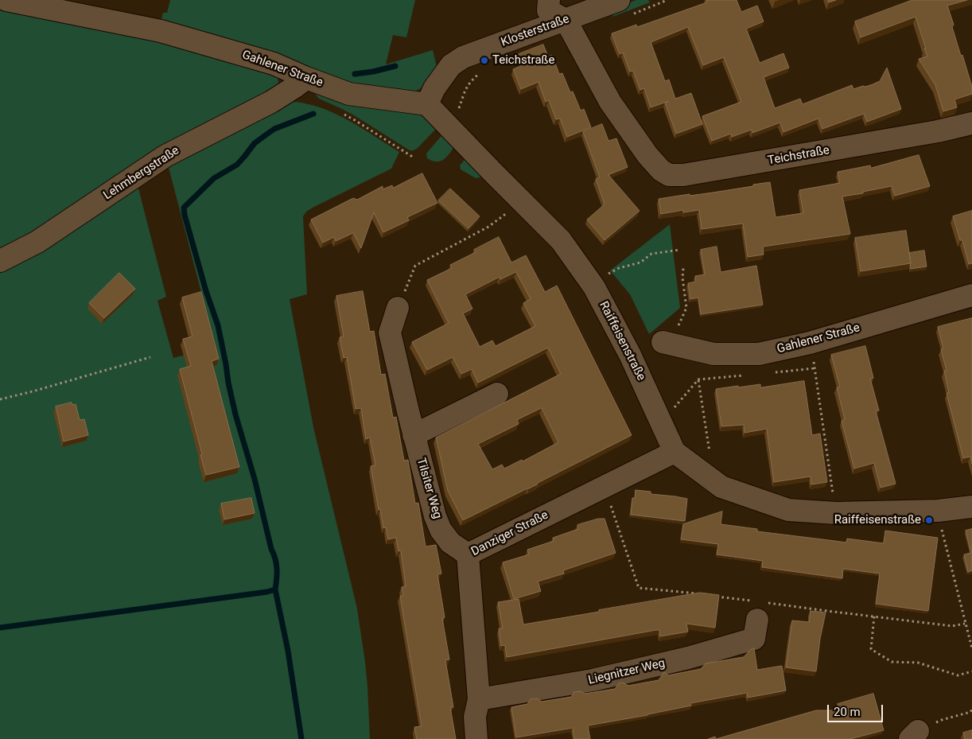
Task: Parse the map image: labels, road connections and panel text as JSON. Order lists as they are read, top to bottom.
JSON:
{
  "streets": {
    "street": [
      "Klosterstraße",
      "Gahlener Straße",
      "Teichstraße",
      "Lehmbergstraße",
      "Raiffeisenstraße",
      "Tilsiter Weg",
      "Danziger Straße",
      "Liegnitzer Weg"
    ]
  },
  "crossings": [
    ["Klosterstraße", "Gahlener Straße"],
    ["Klosterstraße", "Teichstraße"],
    ["Gahlener Straße", "Lehmbergstraße"],
    ["Raiffeisenstraße", "Danziger Straße"],
    ["Tilsiter Weg", "Danziger Straße"],
    ["Danziger Straße", "Liegnitzer Weg"]
  ],
  "places": ["Teichstraße", "Raiffeisenstraße"],
  "scale_bar": "20 m"
}
